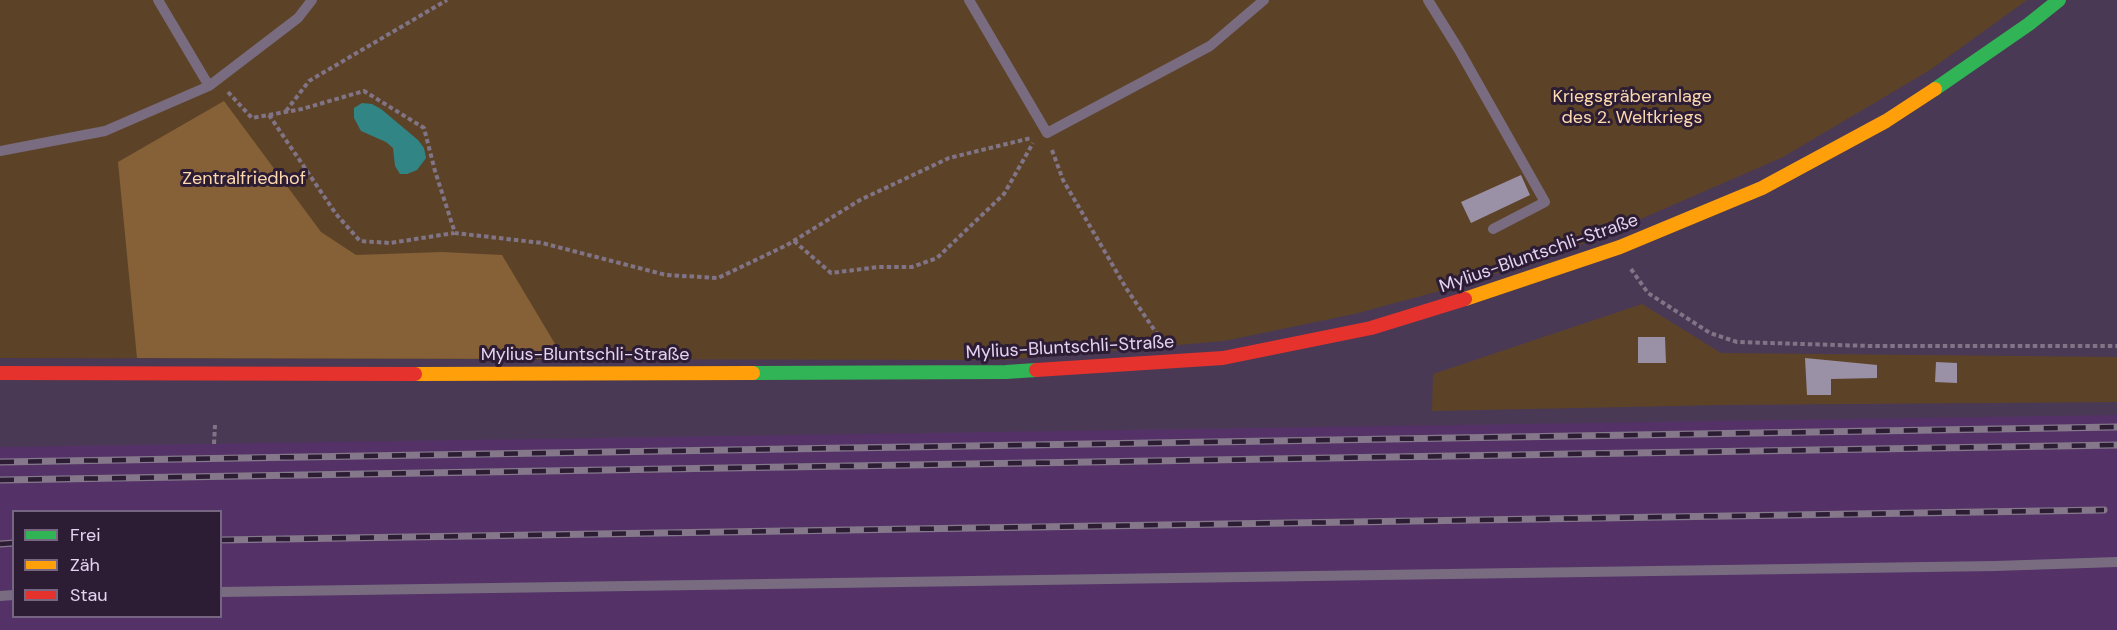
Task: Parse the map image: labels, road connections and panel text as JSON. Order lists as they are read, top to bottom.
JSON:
{
  "streets": {
    "street": ["Mylius-Bluntschli-Straße"]
  },
  "parks": ["Kriegsgräberanlage des 2. Weltkriegs", "Zentralfriedhof"],
  "legend": ["Frei", "Zäh", "Stau"]
}
